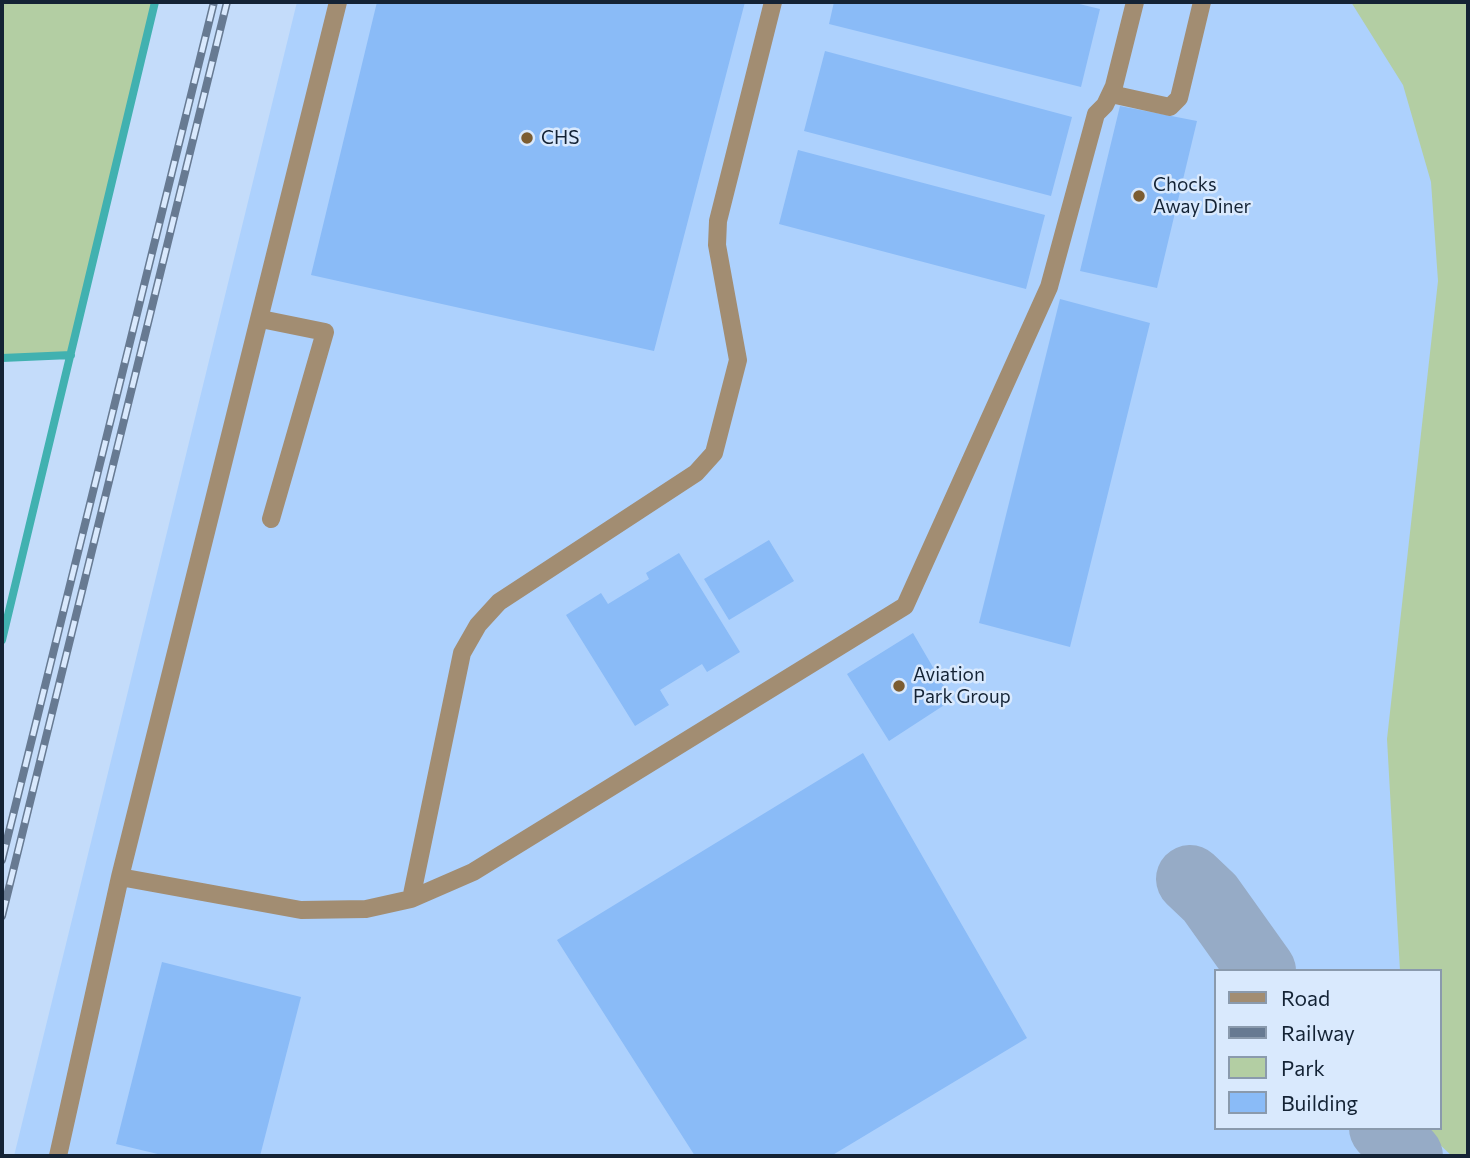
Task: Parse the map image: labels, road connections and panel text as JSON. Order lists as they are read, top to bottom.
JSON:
{
  "places": ["CHS", "Chocks Away Diner", "Aviation Park Group"],
  "legend": [
    "Road",
    "Railway",
    "Park",
    "Building"
  ]
}
